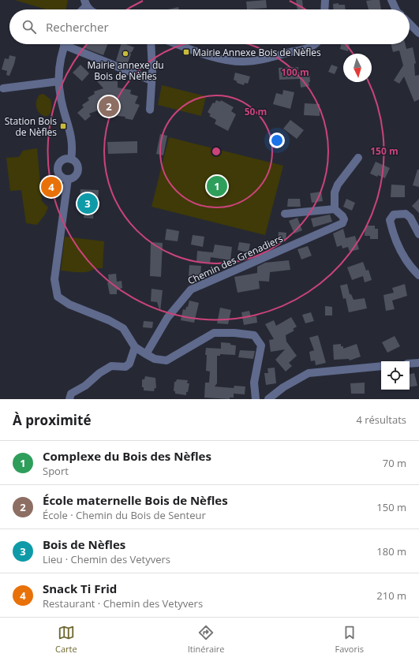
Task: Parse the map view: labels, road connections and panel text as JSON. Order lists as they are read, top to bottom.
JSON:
{
  "streets": {
    "street": ["Chemin des Grenadiers"]
  },
  "places": {
    "transit": ["Mairie Annexe Bois de Nèfles", "Station Bois de Nèfles"],
    "other": ["Mairie annexe du Bois de Nèfles"]
  },
  "north": "bottom",
  "page": {
    "search": "Rechercher",
    "pins": [
      "2",
      "1",
      "4",
      "3"
    ],
    "heading": ["À proximité", "4 résultats"],
    "list": [
      {
        "mark": "1",
        "name": "Complexe du Bois des Nèfles",
        "note": "Sport",
        "value": "70 m"
      },
      {
        "mark": "2",
        "name": "École maternelle Bois de Nèfles",
        "note": "École · Chemin du Bois de Senteur",
        "value": "150 m"
      },
      {
        "mark": "3",
        "name": "Bois de Nèfles",
        "note": "Lieu · Chemin des Vetyvers",
        "value": "180 m"
      },
      {
        "mark": "4",
        "name": "Snack Ti Frid",
        "note": "Restaurant · Chemin des Vetyvers",
        "value": "210 m"
      }
    ],
    "nav": ["Carte", "Itinéraire", "Favoris"]
  },
  "rings": ["100 m", "50 m", "150 m"]
}
